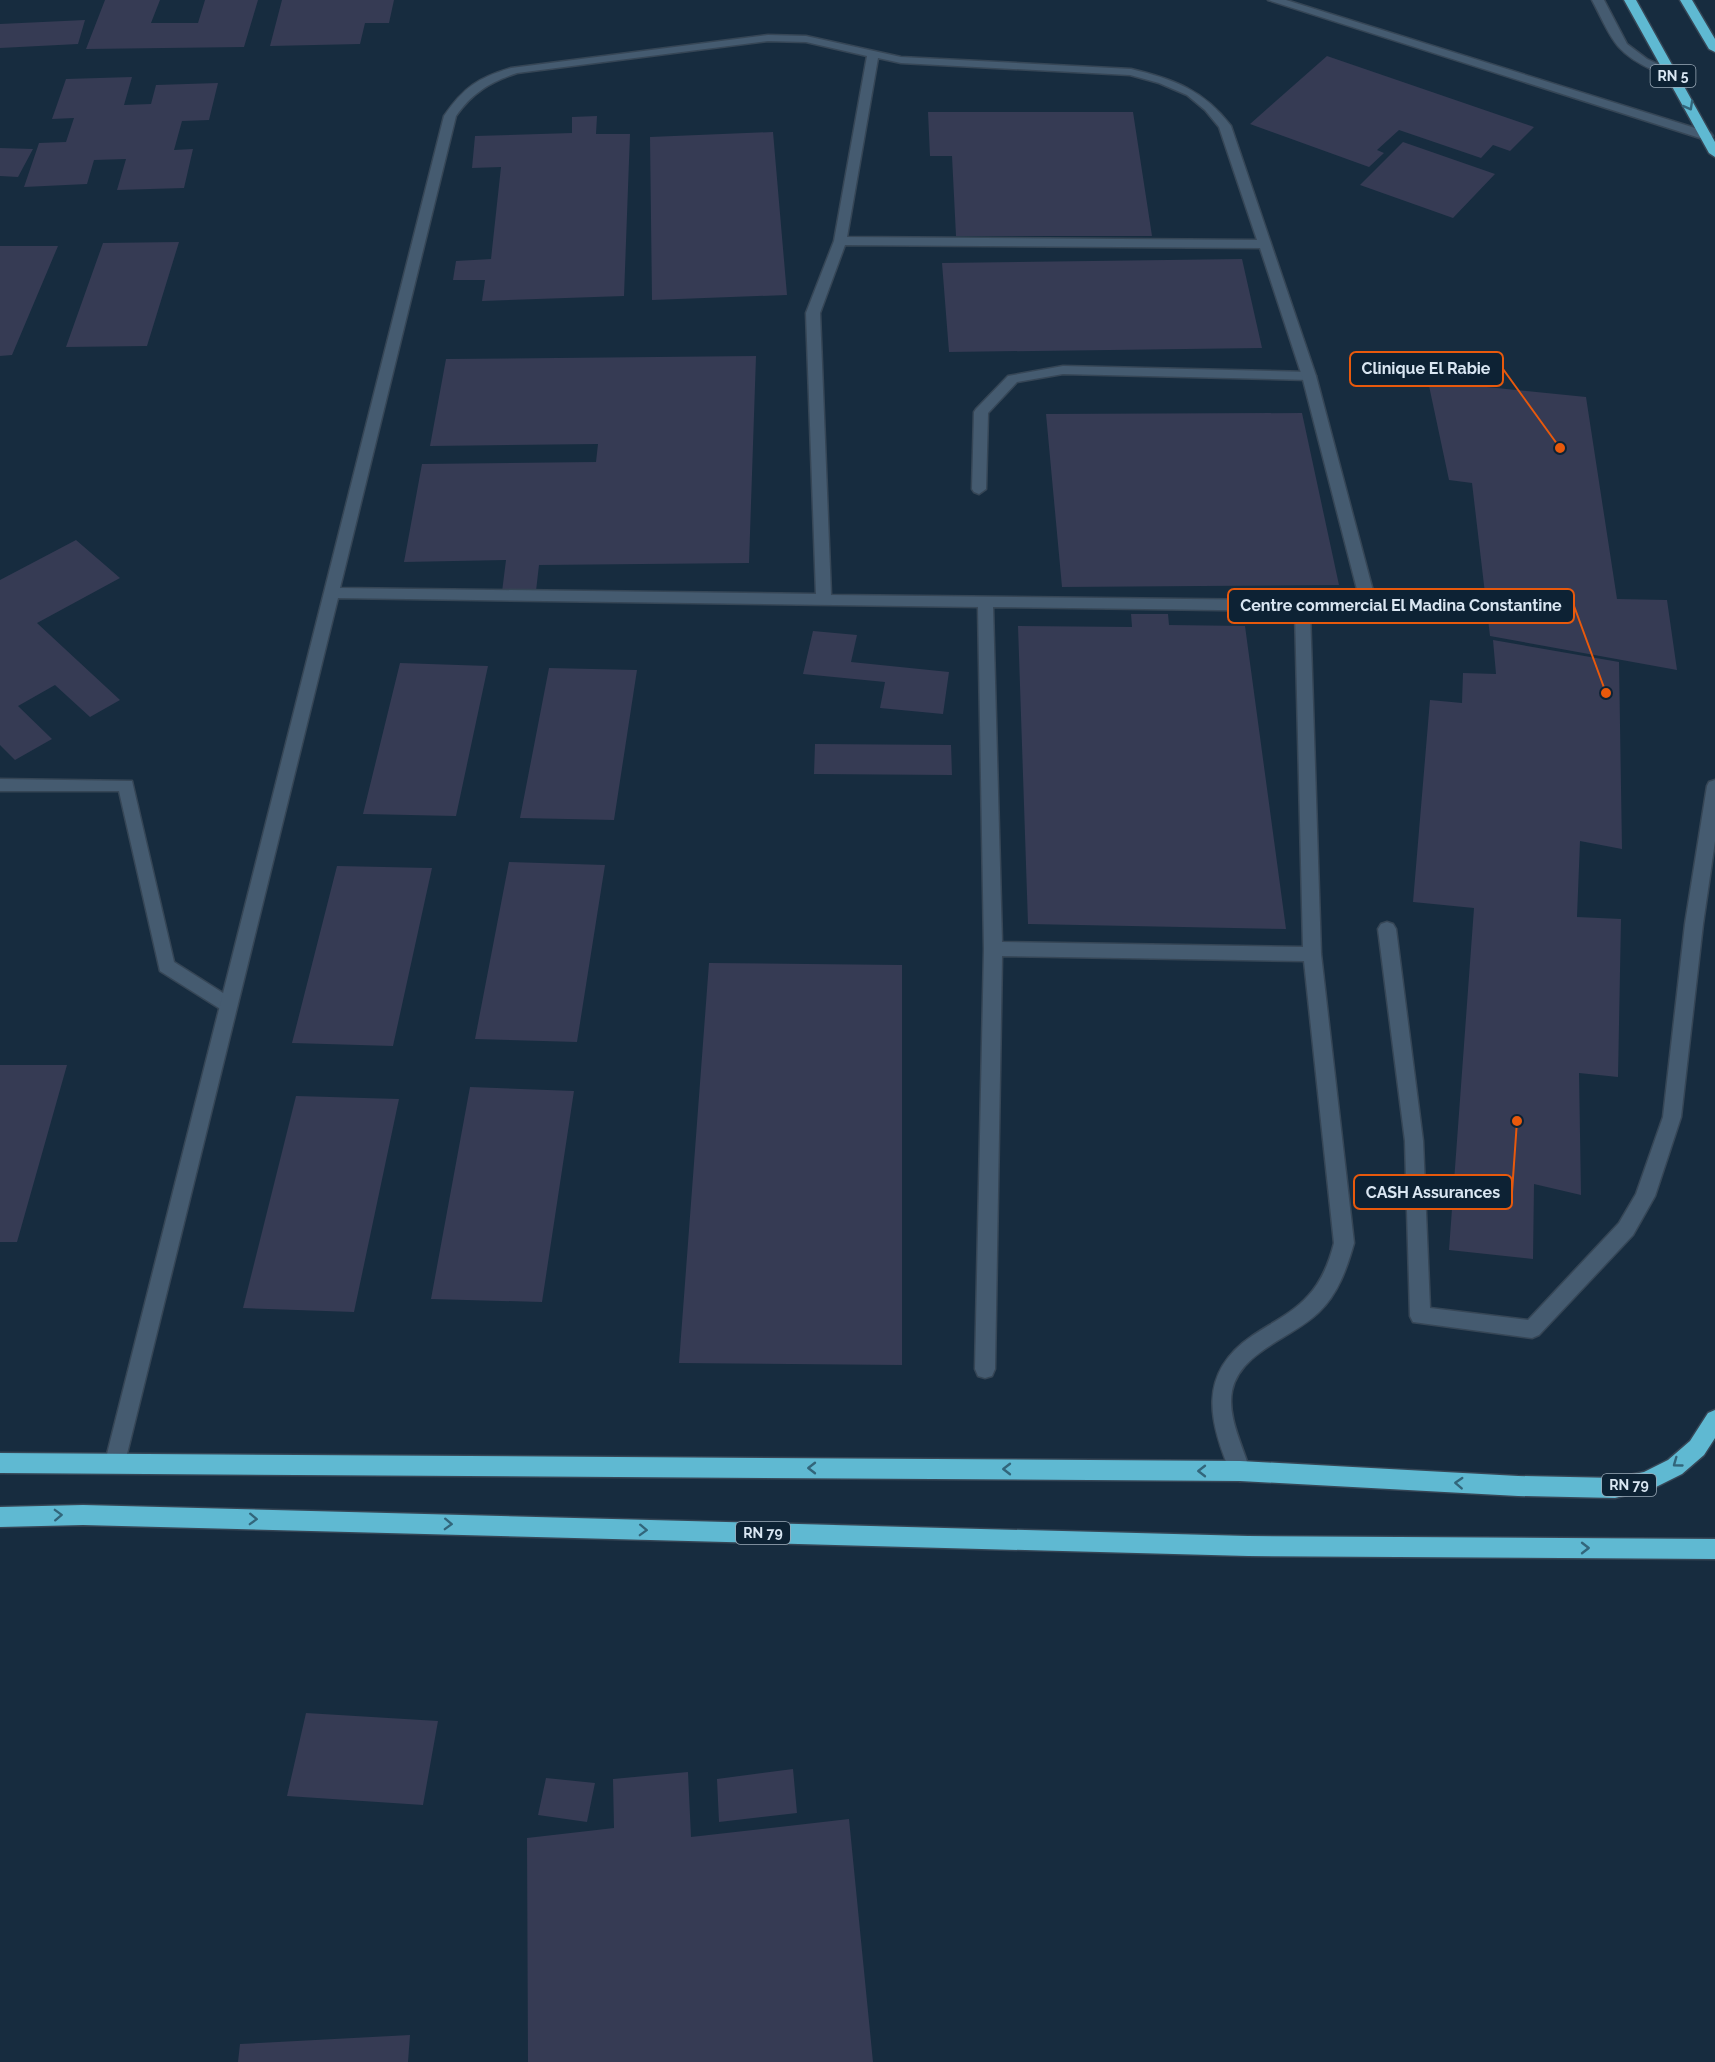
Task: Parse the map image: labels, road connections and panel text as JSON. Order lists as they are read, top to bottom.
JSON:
{
  "streets": {
    "highway": ["RN 5", "RN 79"]
  },
  "places": ["Clinique El Rabie", "Centre commercial El Madina Constantine", "CASH Assurances"]
}
